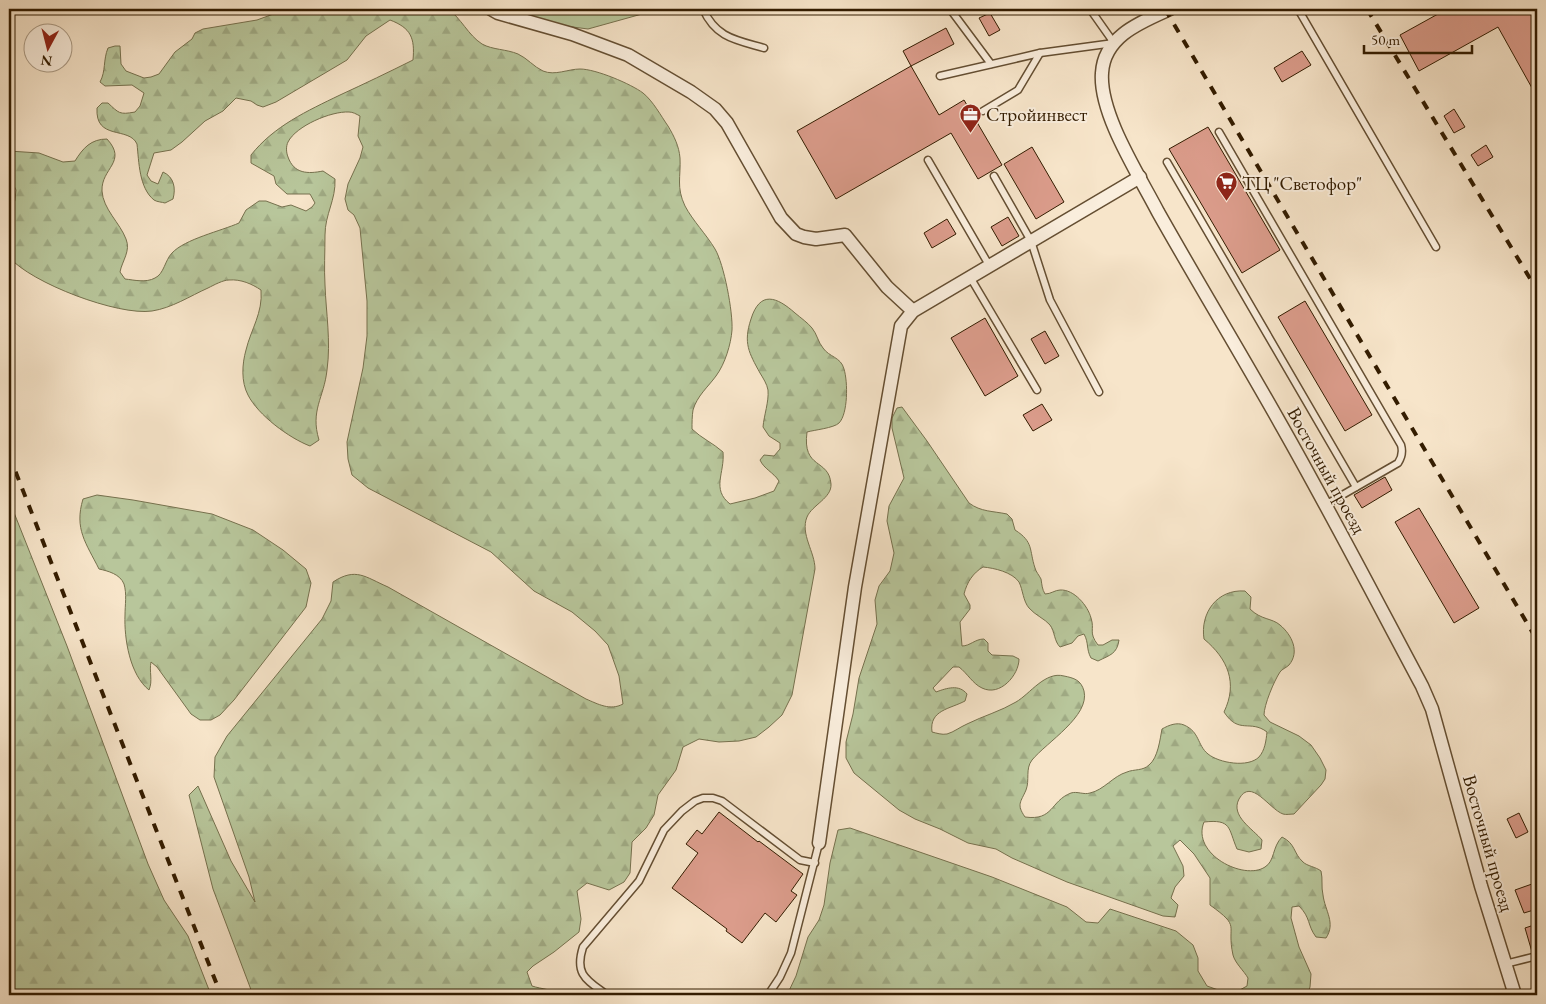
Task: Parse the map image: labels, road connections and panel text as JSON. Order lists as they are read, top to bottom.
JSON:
{
  "streets": {
    "street": ["Восточный проезд"]
  },
  "places": {
    "office": ["Стройинвест"],
    "supermarket": ["ТЦ \"Светофор\""]
  },
  "scale_bar": "50 m",
  "north": "bottom"
}
